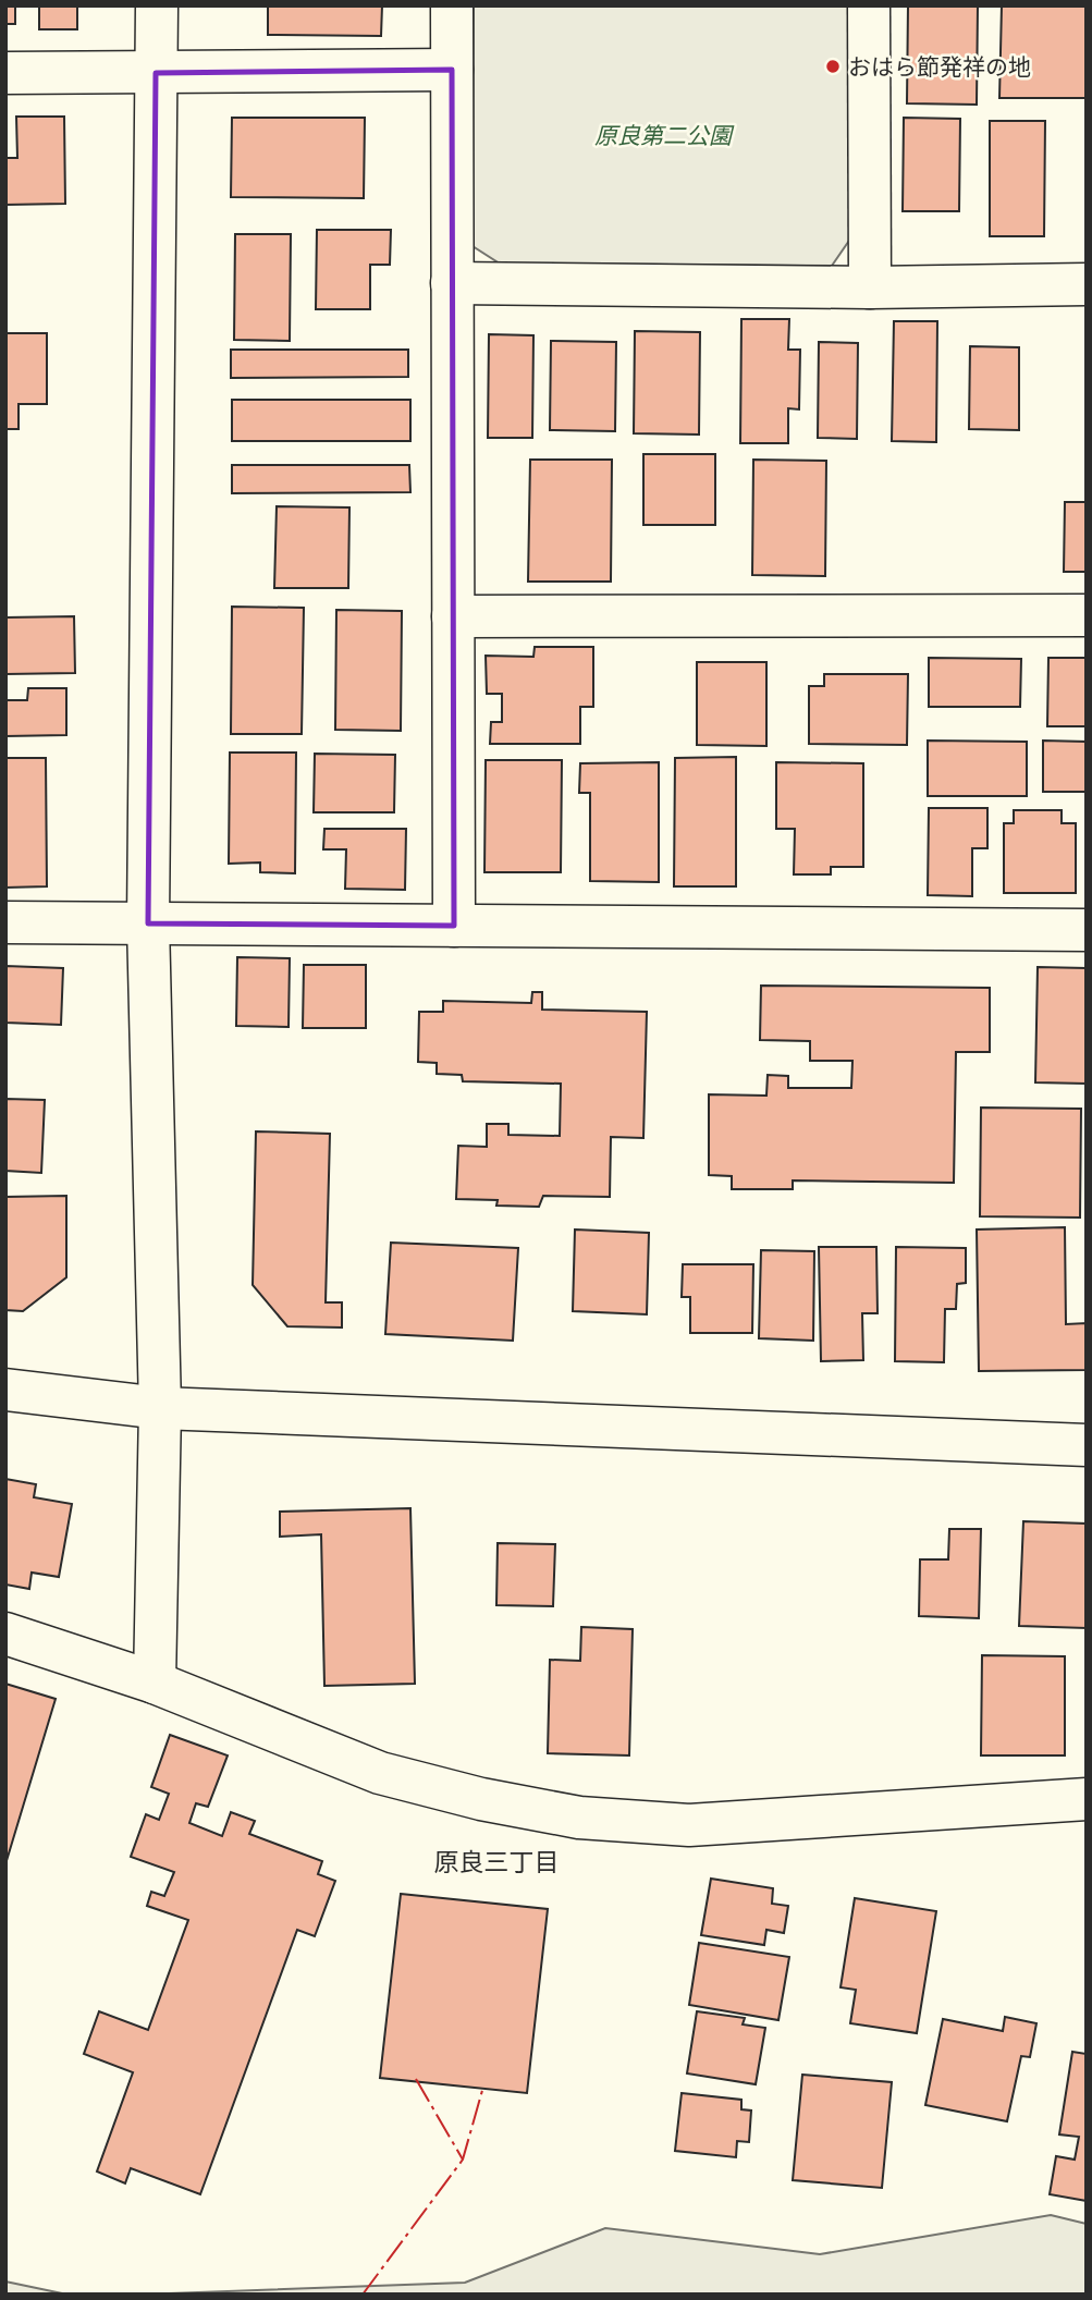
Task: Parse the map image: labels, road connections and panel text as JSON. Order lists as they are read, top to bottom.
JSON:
{
  "districts": ["原良三丁目"],
  "parks": ["原良第二公園"],
  "places": ["おはら節発祥の地"]
}
